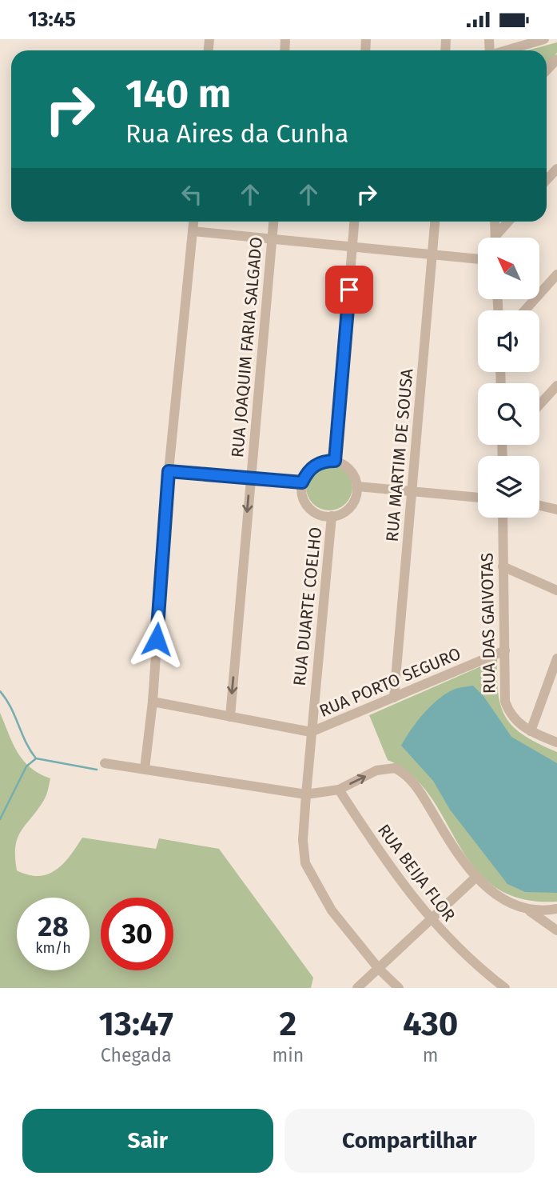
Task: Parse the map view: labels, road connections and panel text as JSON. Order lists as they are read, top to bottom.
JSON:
{
  "streets": {
    "street": [
      "RUA JOAQUIM FARIA SALGADO",
      "RUA MARTIM DE SOUSA",
      "RUA DUARTE COELHO",
      "RUA DAS GAIVOTAS",
      "RUA PORTO SEGURO",
      "RUA BEIJA FLOR"
    ]
  },
  "crossings": [
    ["RUA JOAQUIM FARIA SALGADO", "RUA PORTO SEGURO"],
    ["RUA MARTIM DE SOUSA", "RUA PORTO SEGURO"],
    ["RUA DUARTE COELHO", "RUA PORTO SEGURO"],
    ["RUA DAS GAIVOTAS", "RUA PORTO SEGURO"]
  ],
  "north": "top left",
  "page": {
    "status": "13:45",
    "turn": ["140 m", "Rua Aires da Cunha"],
    "speed": "28 km/h",
    "limit": "30",
    "eta": [
      "13:47",
      "Chegada",
      "2",
      "min",
      "430",
      "m"
    ],
    "buttons": ["Sair", "Compartilhar"]
  }
}
